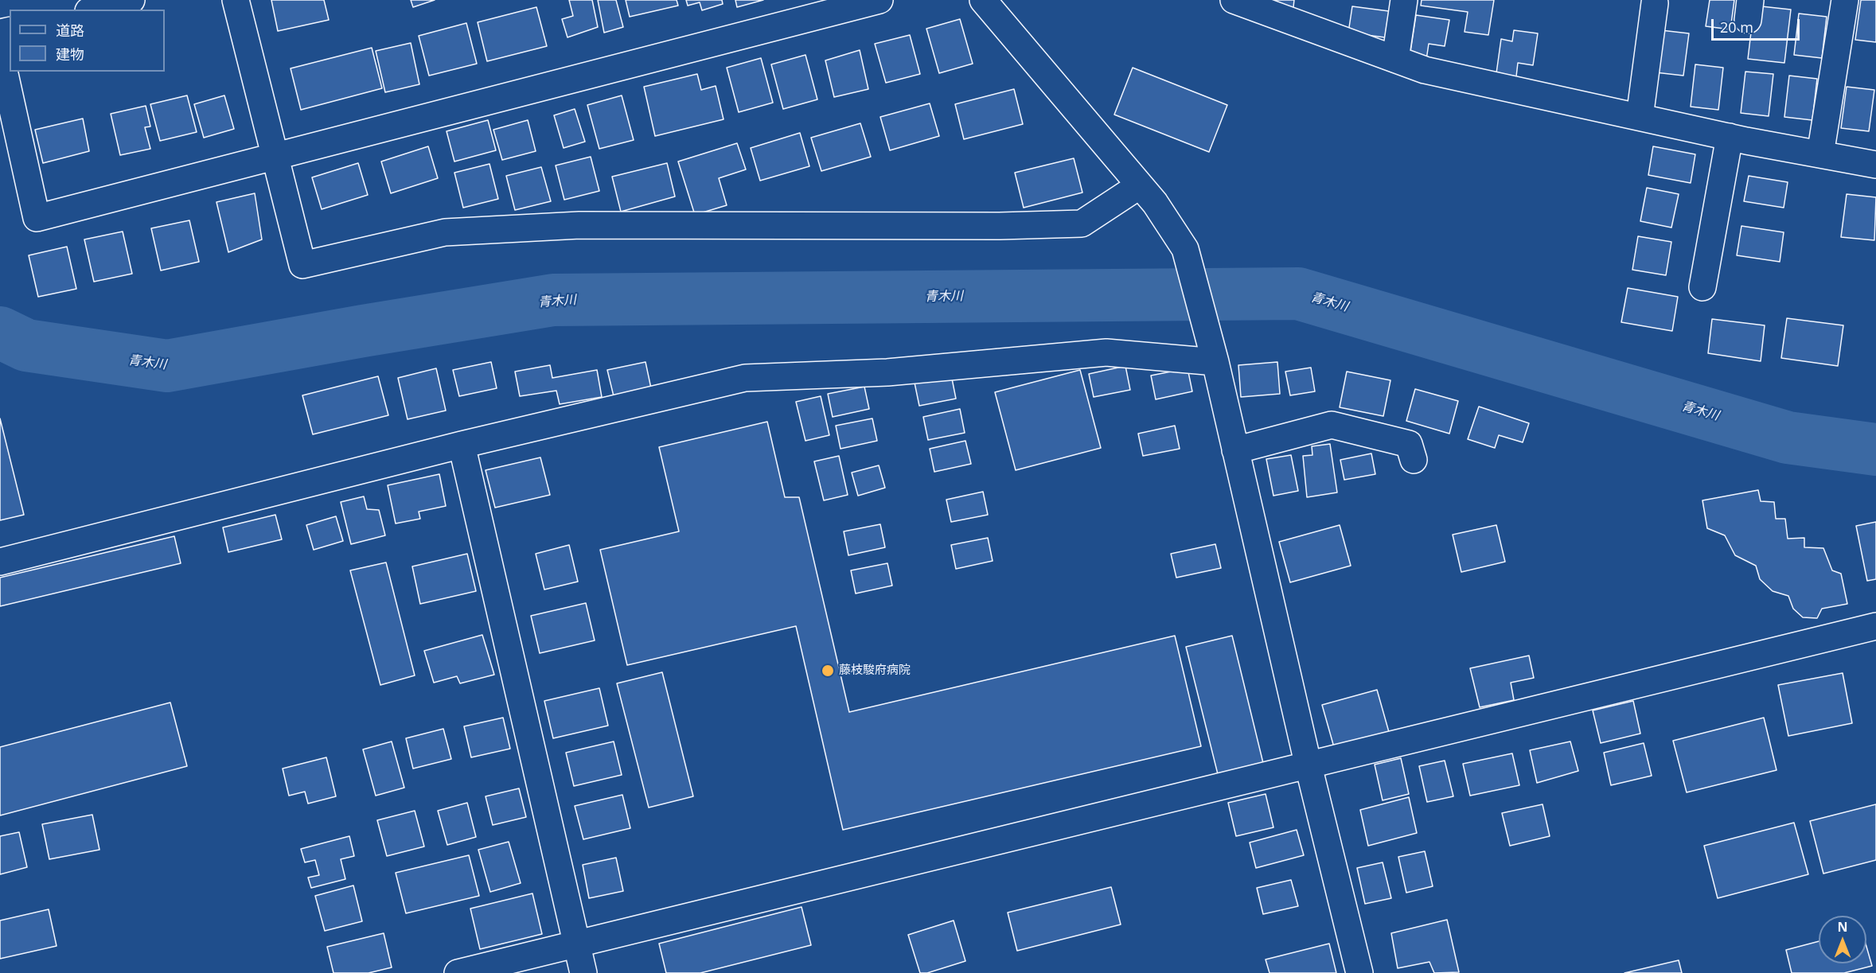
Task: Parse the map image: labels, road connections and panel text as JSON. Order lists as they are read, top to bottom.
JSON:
{
  "water": ["青木川"],
  "places": ["藤枝駿府病院"],
  "legend": ["道路", "建物"],
  "scale_bar": "20 m",
  "north": "top"
}
